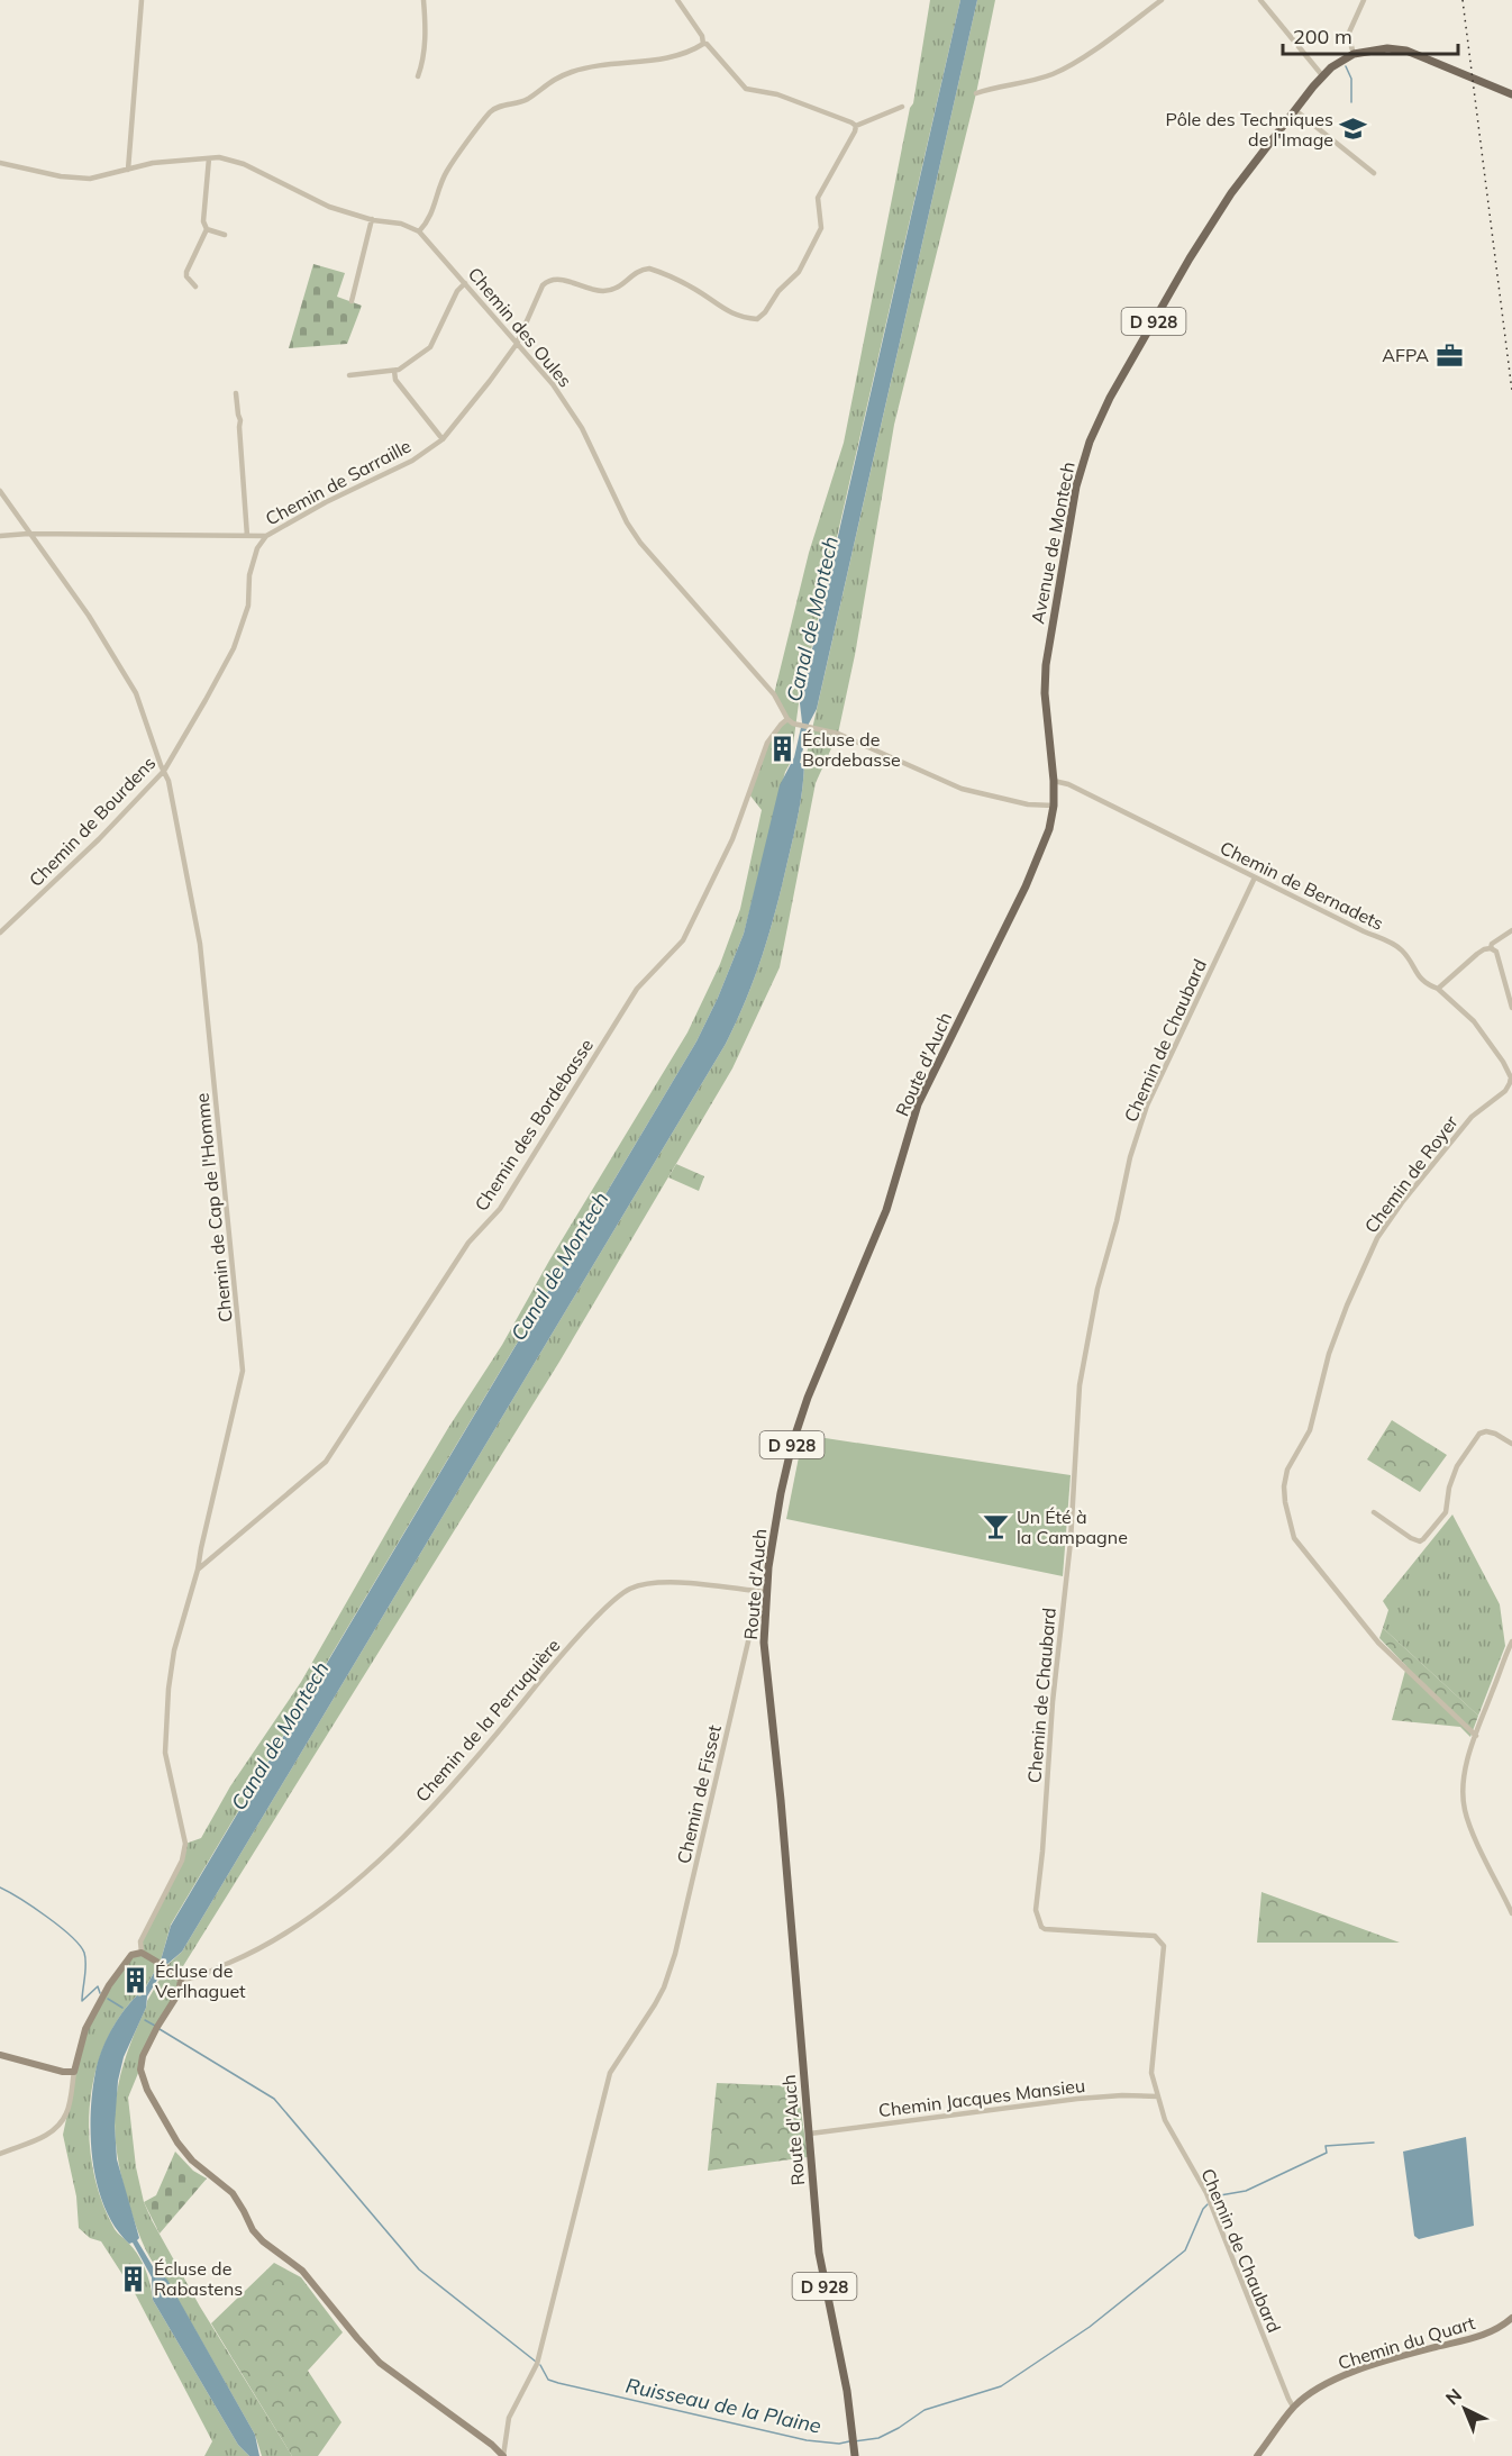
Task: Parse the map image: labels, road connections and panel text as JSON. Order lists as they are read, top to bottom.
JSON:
{
  "streets": {
    "main road": ["D 928", "Avenue de Montech", "Route d'Auch"],
    "street": [
      "Chemin des Oules",
      "Chemin de Sarraille",
      "Chemin de Bourdens",
      "Chemin de Bernadets",
      "Chemin de Chaubard",
      "Chemin des Bordebasse",
      "Chemin de Royer",
      "Chemin de Cap de l'Homme",
      "Chemin de la Perruquière",
      "Chemin de Fisset",
      "Chemin Jacques Mansieu",
      "Chemin du Quart"
    ]
  },
  "crossings": [
    ["Chemin des Oules", "Chemin de Sarraille"],
    ["Chemin des Oules", "Avenue de Montech"],
    ["Chemin des Oules", "Route d'Auch"],
    ["Chemin des Oules", "Chemin des Bordebasse"],
    ["Chemin de Sarraille", "Chemin de Bourdens"],
    ["Chemin de Sarraille", "Chemin de Cap de l'Homme"],
    ["Avenue de Montech", "Chemin de Bernadets"],
    ["Avenue de Montech", "Route d'Auch"],
    ["Chemin de Bourdens", "Chemin de Cap de l'Homme"],
    ["Chemin de Bernadets", "Chemin de Chaubard"],
    ["Chemin de Bernadets", "Chemin de Royer"],
    ["Chemin de Chaubard", "Chemin Jacques Mansieu"],
    ["Chemin de Chaubard", "Chemin du Quart"],
    ["Route d'Auch", "Chemin de la Perruquière"],
    ["Route d'Auch", "Chemin de Fisset"],
    ["Route d'Auch", "Chemin Jacques Mansieu"],
    ["Chemin des Bordebasse", "Chemin de Cap de l'Homme"]
  ],
  "water": ["Canal de Montech", "Ruisseau de la Plaine"],
  "places": {
    "school or university": ["Pôle des Techniques de l'Image"],
    "office": ["AFPA"],
    "building": ["Écluse de Bordebasse", "Écluse de Verlhaguet", "Écluse de Rabastens"],
    "bar": ["Un Été à la Campagne"]
  },
  "scale_bar": "200 m",
  "north": "top left"
}
